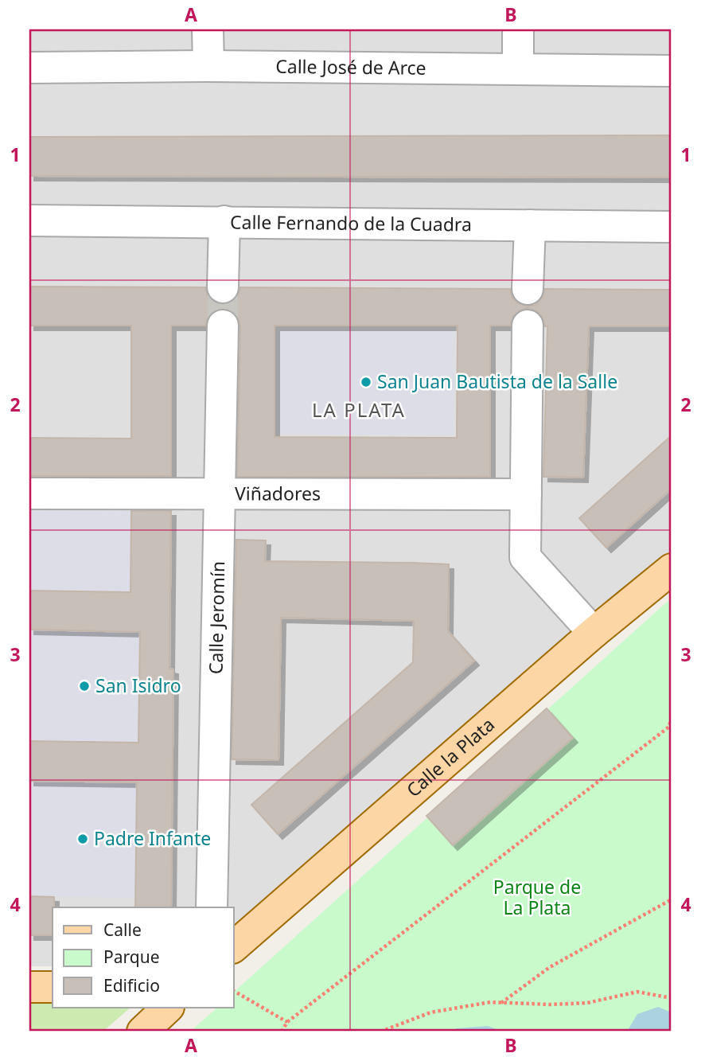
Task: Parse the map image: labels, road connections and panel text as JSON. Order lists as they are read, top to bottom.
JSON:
{
  "streets": {
    "main road": ["Calle la Plata"],
    "street": [
      "Calle José de Arce",
      "Calle Fernando de la Cuadra",
      "Viñadores",
      "Calle Jeromín"
    ]
  },
  "crossings": [
    ["Viñadores", "Calle Jeromín"]
  ],
  "districts": ["LA PLATA"],
  "parks": ["Parque de La Plata"],
  "places": ["San Juan Bautista de la Salle", "San Isidro", "Padre Infante"],
  "legend": ["Calle", "Parque", "Edificio"],
  "grid": {
    "columns": ["A", "B"],
    "rows": [
      "1",
      "2",
      "3",
      "4"
    ]
  }
}
